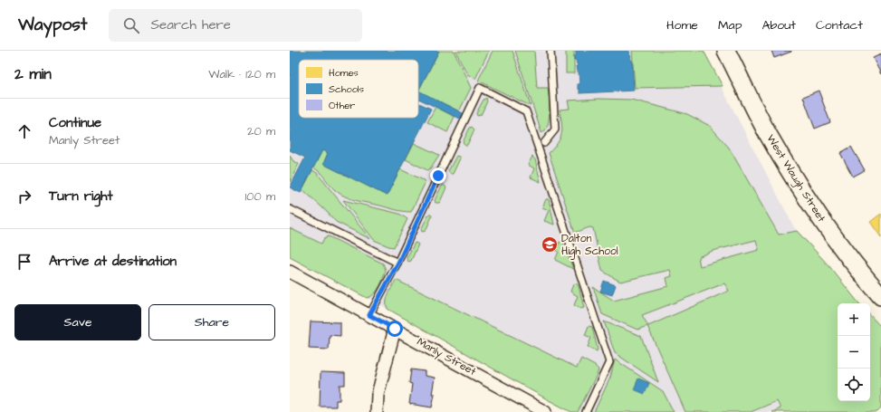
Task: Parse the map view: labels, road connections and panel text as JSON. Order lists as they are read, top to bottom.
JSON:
{
  "streets": {
    "street": ["West Waugh Street", "Manly Street"]
  },
  "places": {
    "school or university": ["Dalton High School"]
  },
  "legend": ["Homes", "Schools", "Other"],
  "page": {
    "header": "Waypost",
    "search": "Search here",
    "nav": [
      "Home",
      "Map",
      "About",
      "Contact"
    ],
    "heading": ["2 min", "Walk · 120 m"],
    "list": [
      ["Continue", "Manly Street", "20 m"],
      ["Turn right", "100 m"],
      "Arrive at destination"
    ],
    "buttons": ["Save", "Share"],
    "map_buttons": ["+", "−"]
  }
}
